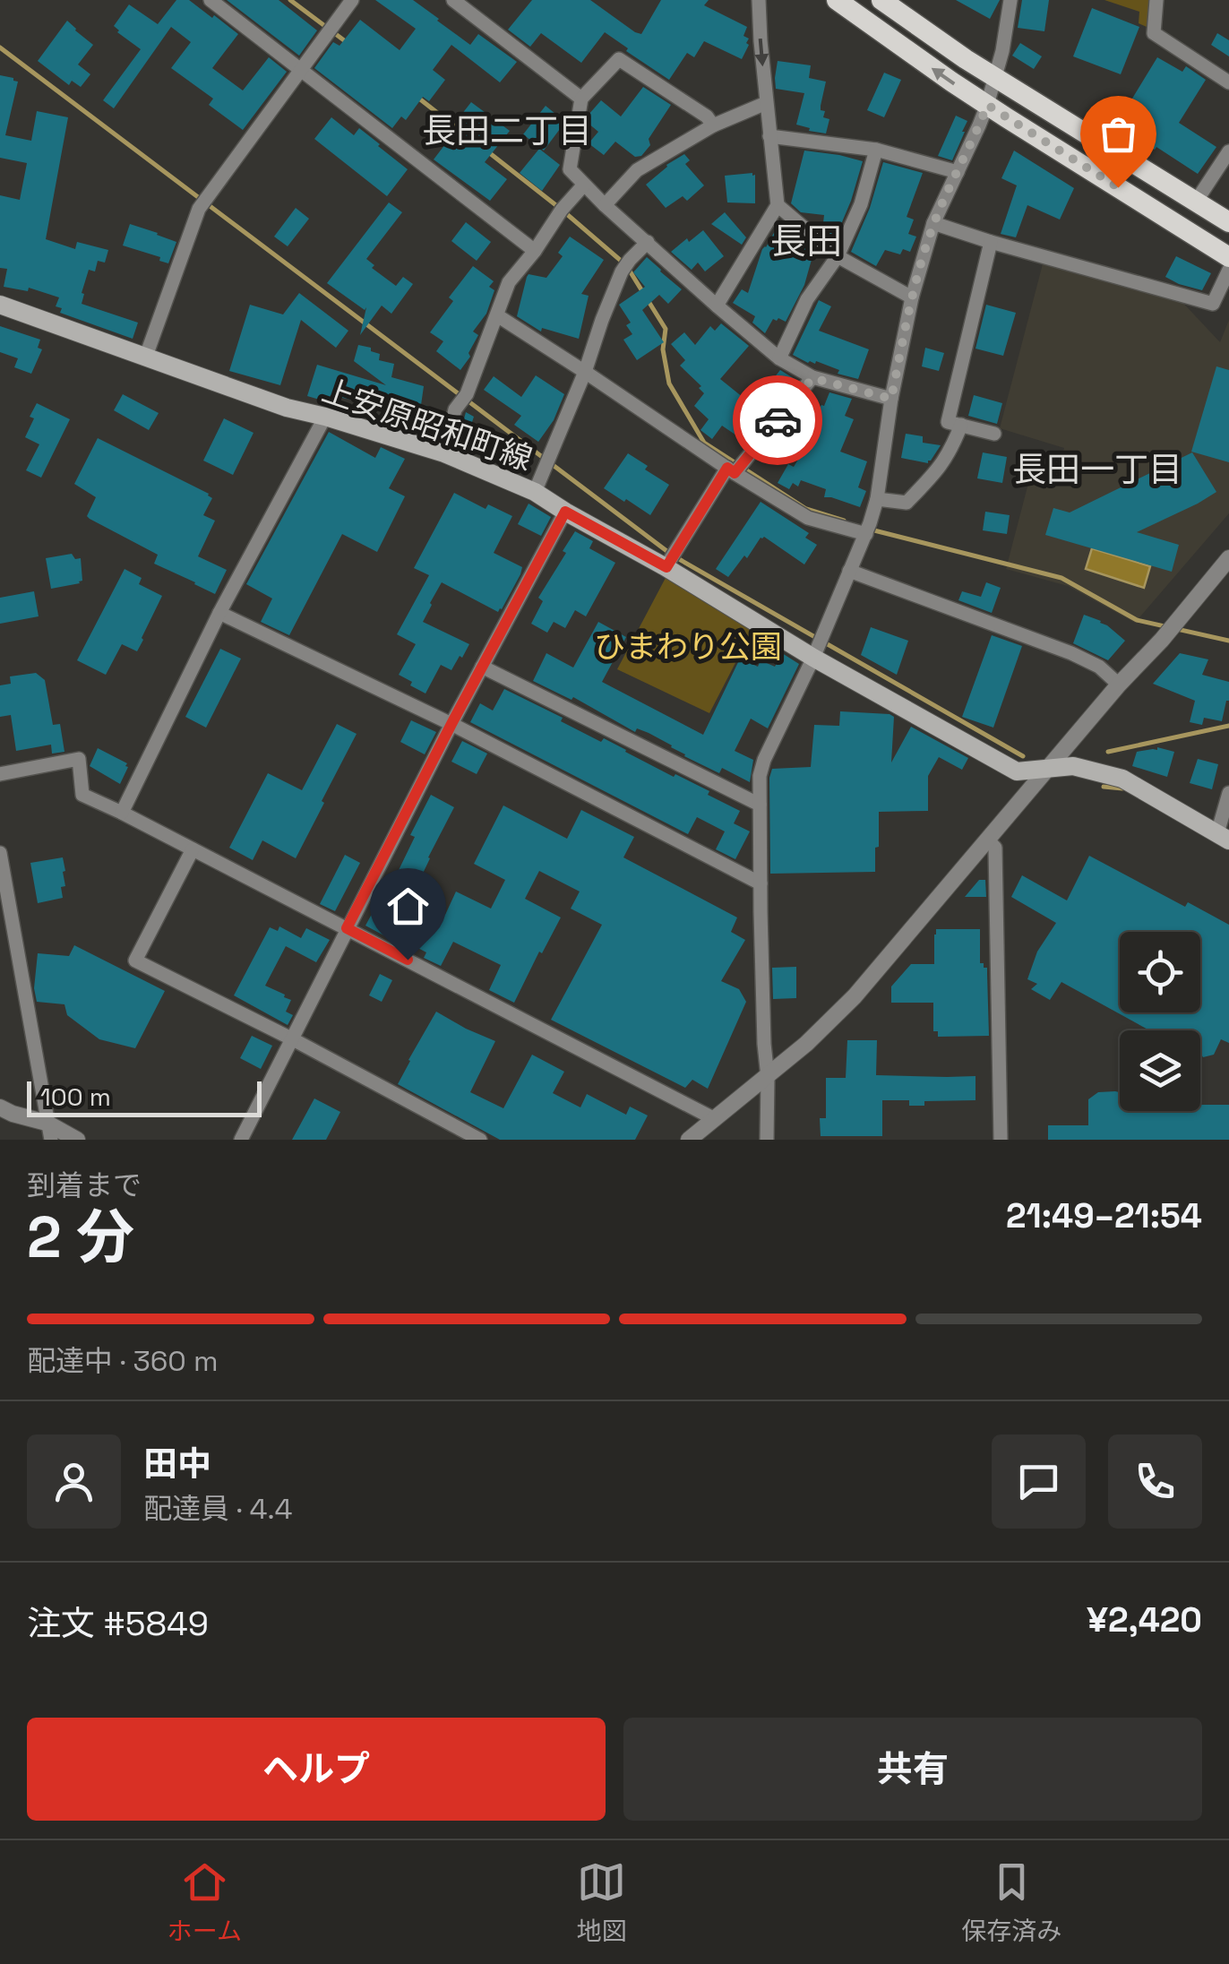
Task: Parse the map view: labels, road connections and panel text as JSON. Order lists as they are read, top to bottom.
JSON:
{
  "streets": {
    "main road": ["上安原昭和町線"]
  },
  "districts": ["長田二丁目", "長田", "長田一丁目"],
  "parks": ["ひまわり公園"],
  "scale_bar": "100 m",
  "page": {
    "scale": "100 m",
    "heading": ["2 分", "到着まで", "21:49–21:54"],
    "panel": [
      "田中",
      "配達員 · 4.4",
      "注文 #5849",
      "¥2,420"
    ],
    "bar": "配達中 · 360 m",
    "buttons": ["ヘルプ", "共有"],
    "tabs": ["ホーム", "地図", "保存済み"]
  }
}
